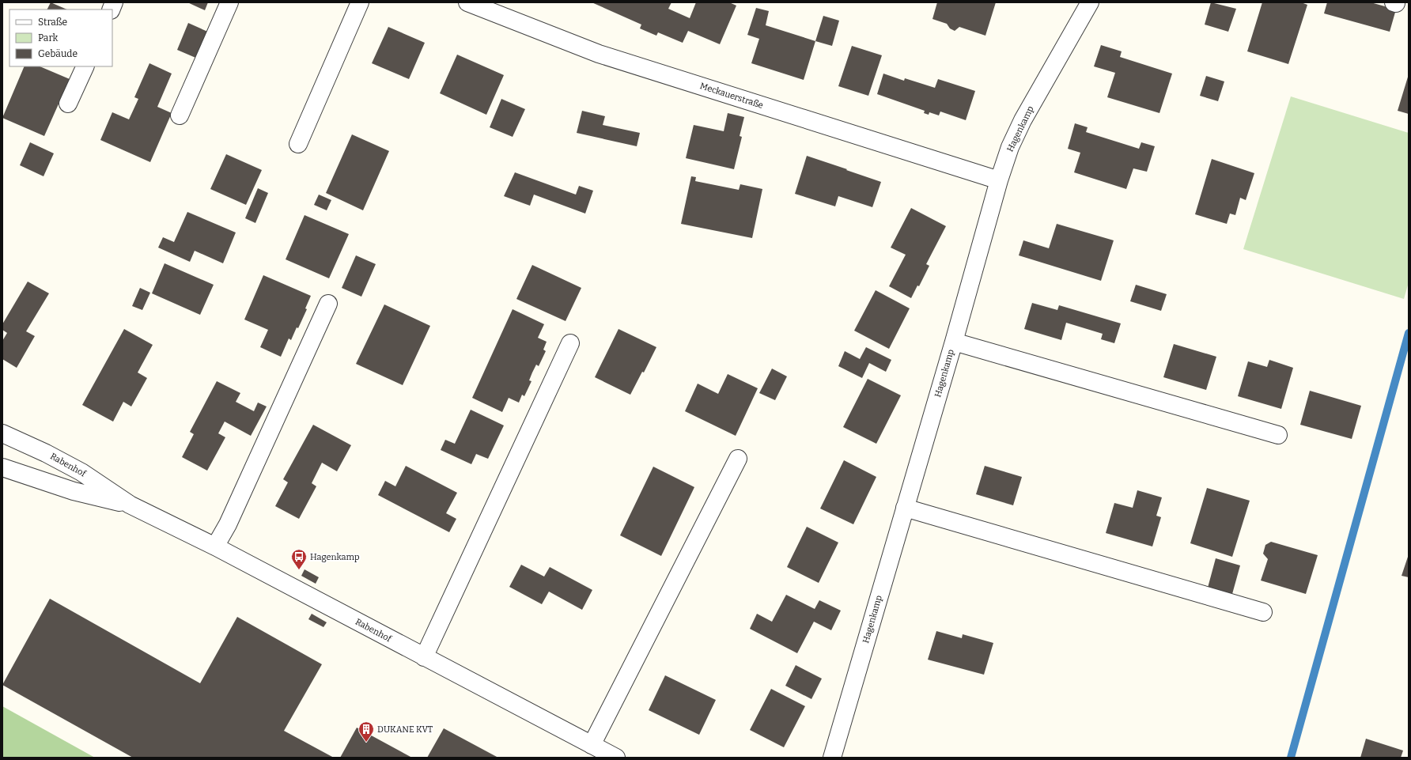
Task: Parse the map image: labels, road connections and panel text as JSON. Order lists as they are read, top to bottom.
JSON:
{
  "streets": {
    "street": ["Meckauerstraße", "Hagenkamp", "Rabenhof"]
  },
  "crossings": [
    ["Meckauerstraße", "Hagenkamp"]
  ],
  "places": {
    "bus stop": ["Hagenkamp"],
    "building": ["DUKANE KVT"]
  },
  "legend": ["Straße", "Park", "Gebäude"]
}
